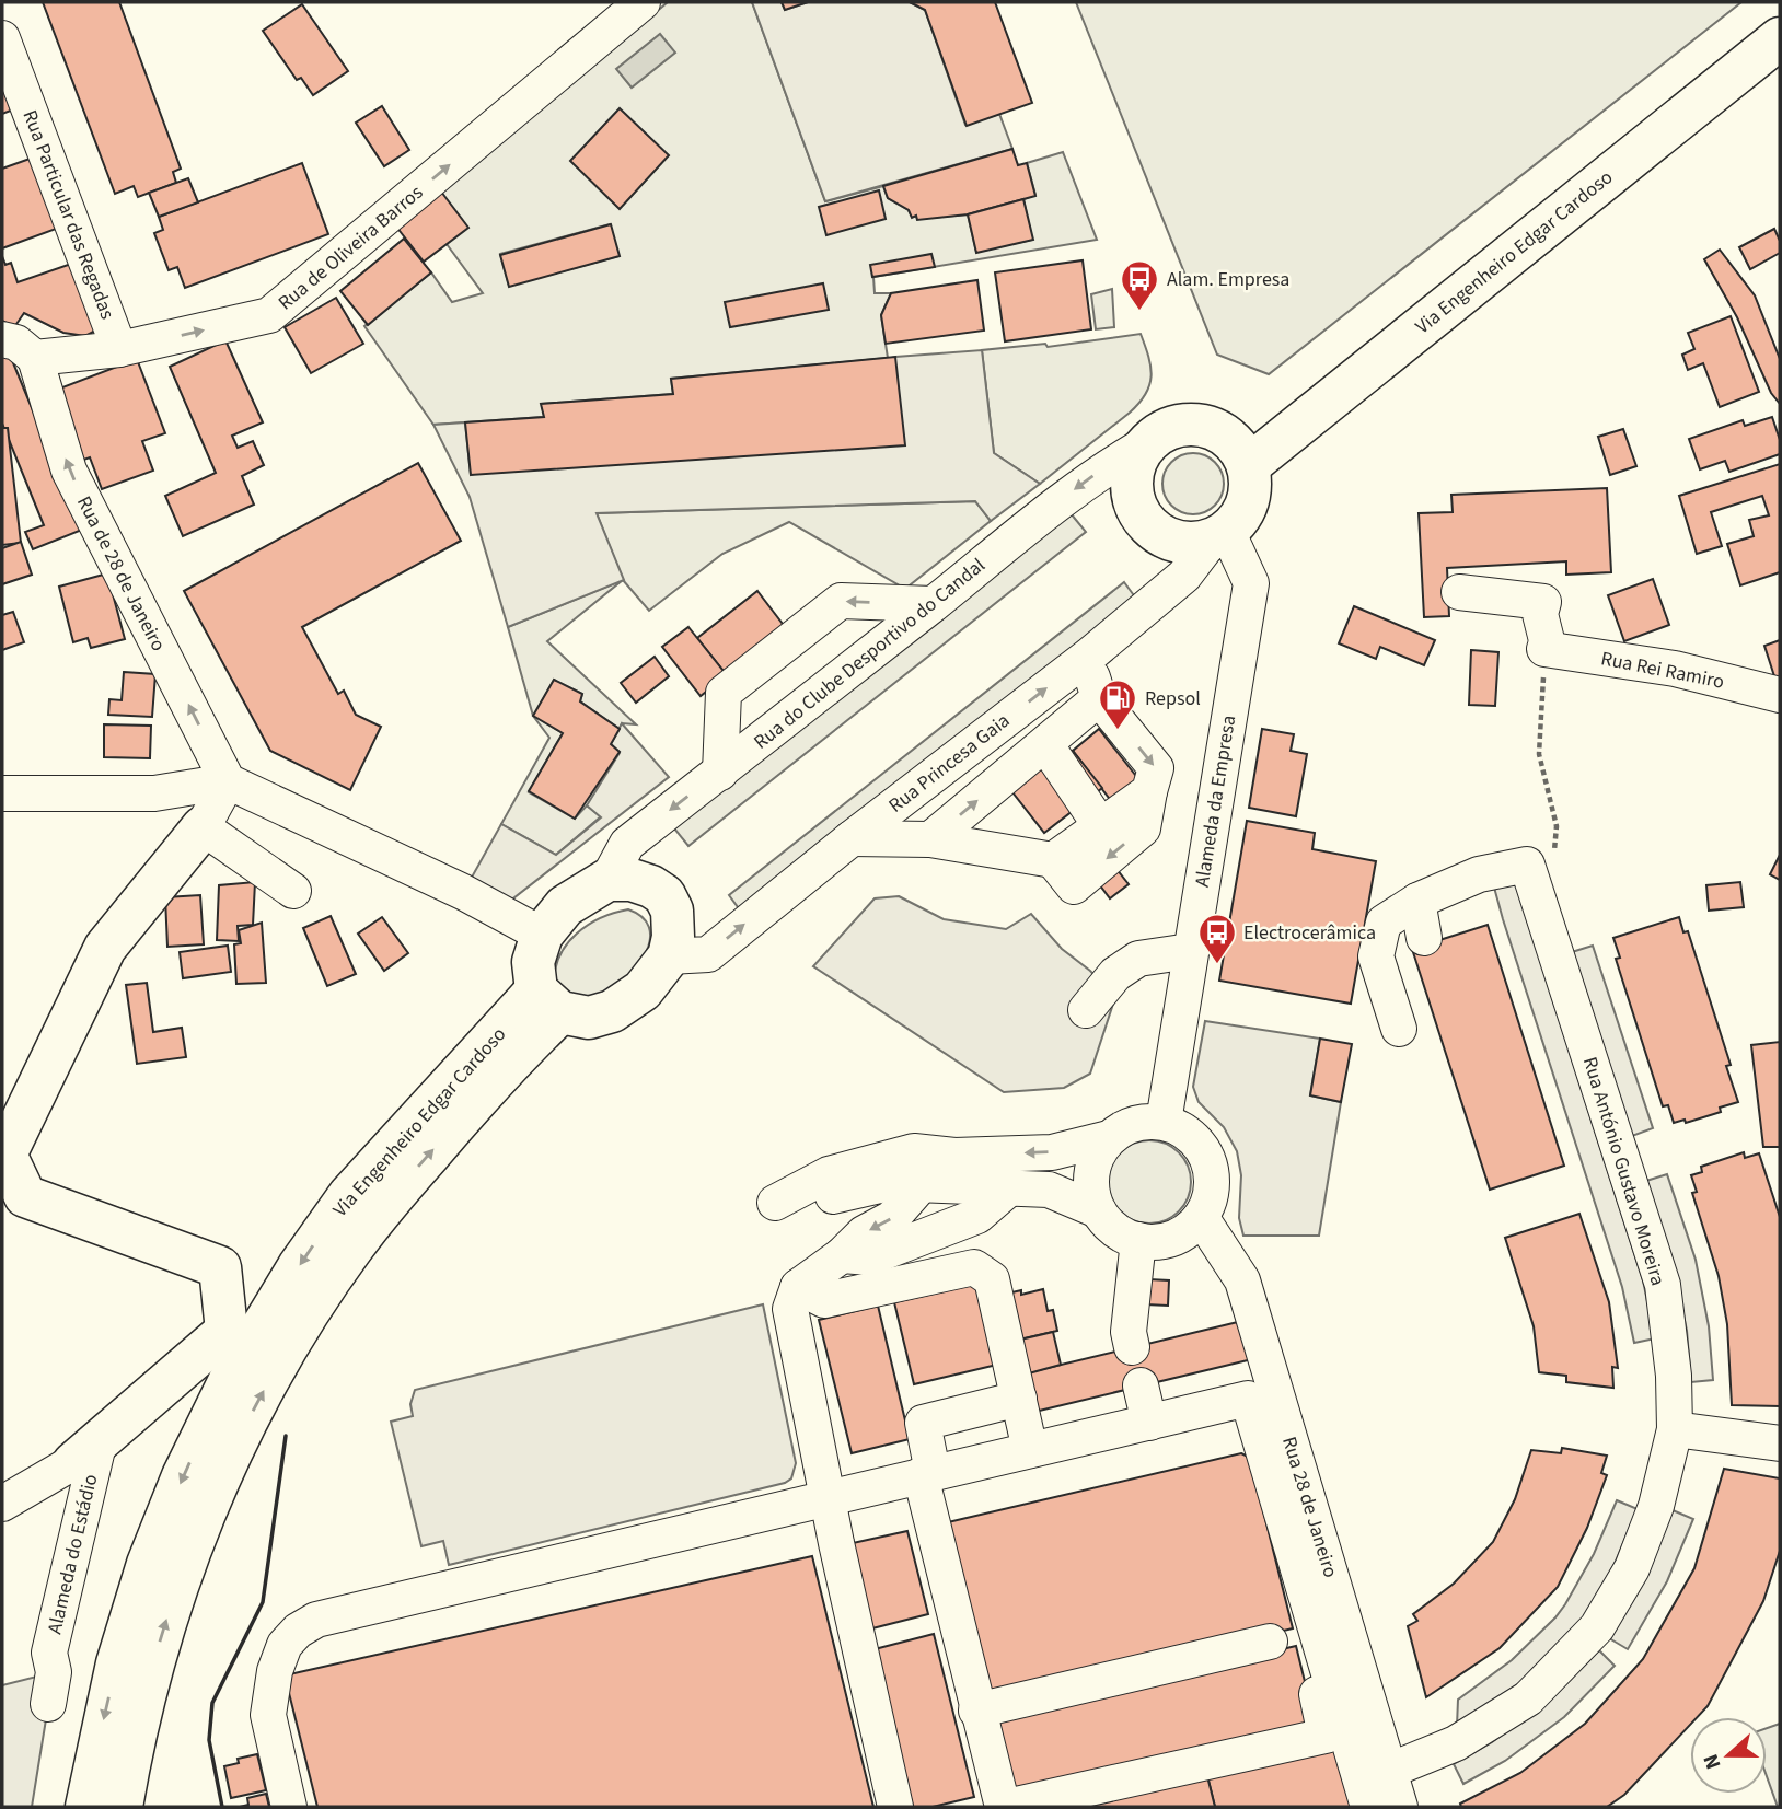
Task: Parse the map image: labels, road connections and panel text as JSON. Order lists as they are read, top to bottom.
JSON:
{
  "streets": {
    "main road": ["Via Engenheiro Edgar Cardoso"],
    "street": [
      "Rua Particular das Regadas",
      "Rua de Oliveira Barros",
      "Rua de 28 de Janeiro",
      "Rua do Clube Desportivo do Candal",
      "Rua Rei Ramiro",
      "Rua Princesa Gaia",
      "Alameda da Empresa",
      "Rua António Gustavo Moreira",
      "Rua 28 de Janeiro",
      "Alameda do Estádio"
    ]
  },
  "crossings": [
    ["Rua Particular das Regadas", "Rua de Oliveira Barros"],
    ["Rua de Oliveira Barros", "Rua de 28 de Janeiro"],
    ["Via Engenheiro Edgar Cardoso", "Rua do Clube Desportivo do Candal"],
    ["Via Engenheiro Edgar Cardoso", "Rua Princesa Gaia"],
    ["Via Engenheiro Edgar Cardoso", "Alameda da Empresa"],
    ["Rua do Clube Desportivo do Candal", "Rua Princesa Gaia"],
    ["Rua do Clube Desportivo do Candal", "Alameda da Empresa"],
    ["Rua Princesa Gaia", "Alameda da Empresa"],
    ["Alameda da Empresa", "Rua 28 de Janeiro"],
    ["Rua António Gustavo Moreira", "Rua 28 de Janeiro"]
  ],
  "one_way": ["Rua de Oliveira Barros", "Rua de 28 de Janeiro", "Rua do Clube Desportivo do Candal"],
  "places": {
    "bus stop": ["Alam. Empresa", "Electrocerâmica"],
    "fuel station": ["Repsol"]
  },
  "north": "left"
}
